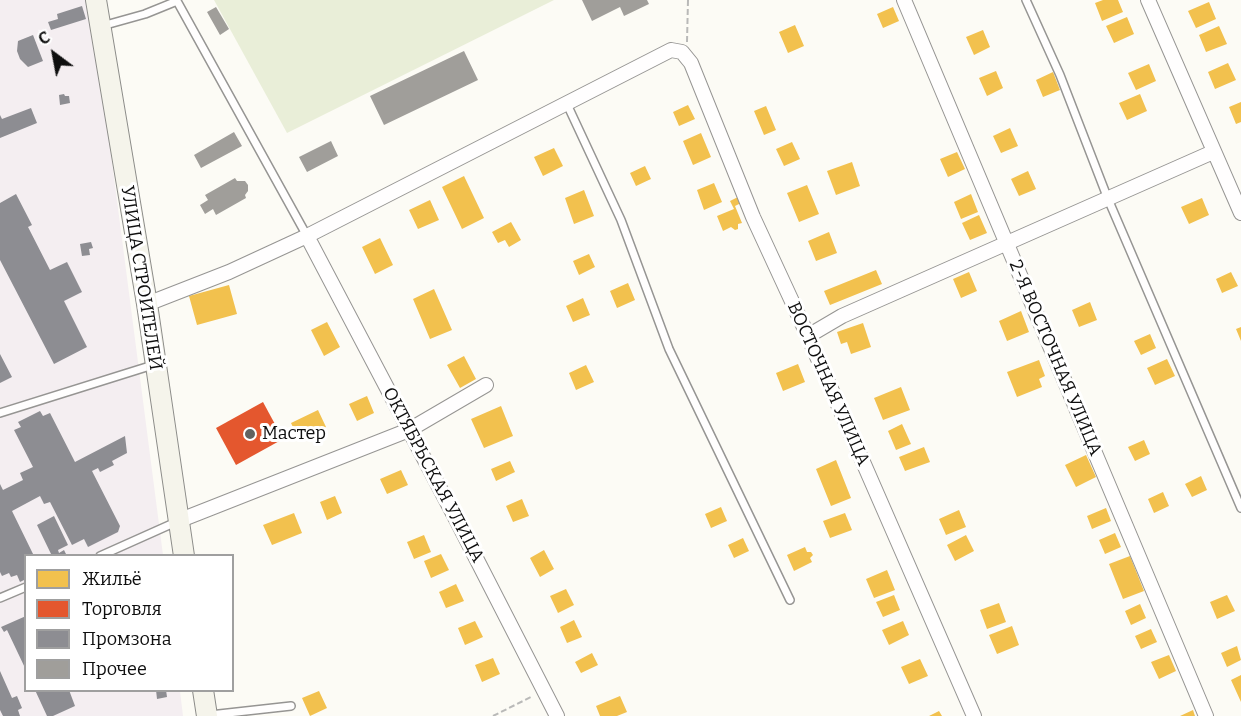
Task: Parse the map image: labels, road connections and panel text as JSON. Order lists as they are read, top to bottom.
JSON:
{
  "streets": {
    "main road": ["УЛИЦА СТРОИТЕЛЕЙ"],
    "street": ["2-Я ВОСТОЧНАЯ УЛИЦА", "ВОСТОЧНАЯ УЛИЦА", "ОКТЯБРЬСКАЯ УЛИЦА"]
  },
  "places": ["Мастер"],
  "legend": [
    "Жильё",
    "Торговля",
    "Промзона",
    "Прочее"
  ],
  "north": "top left"
}
